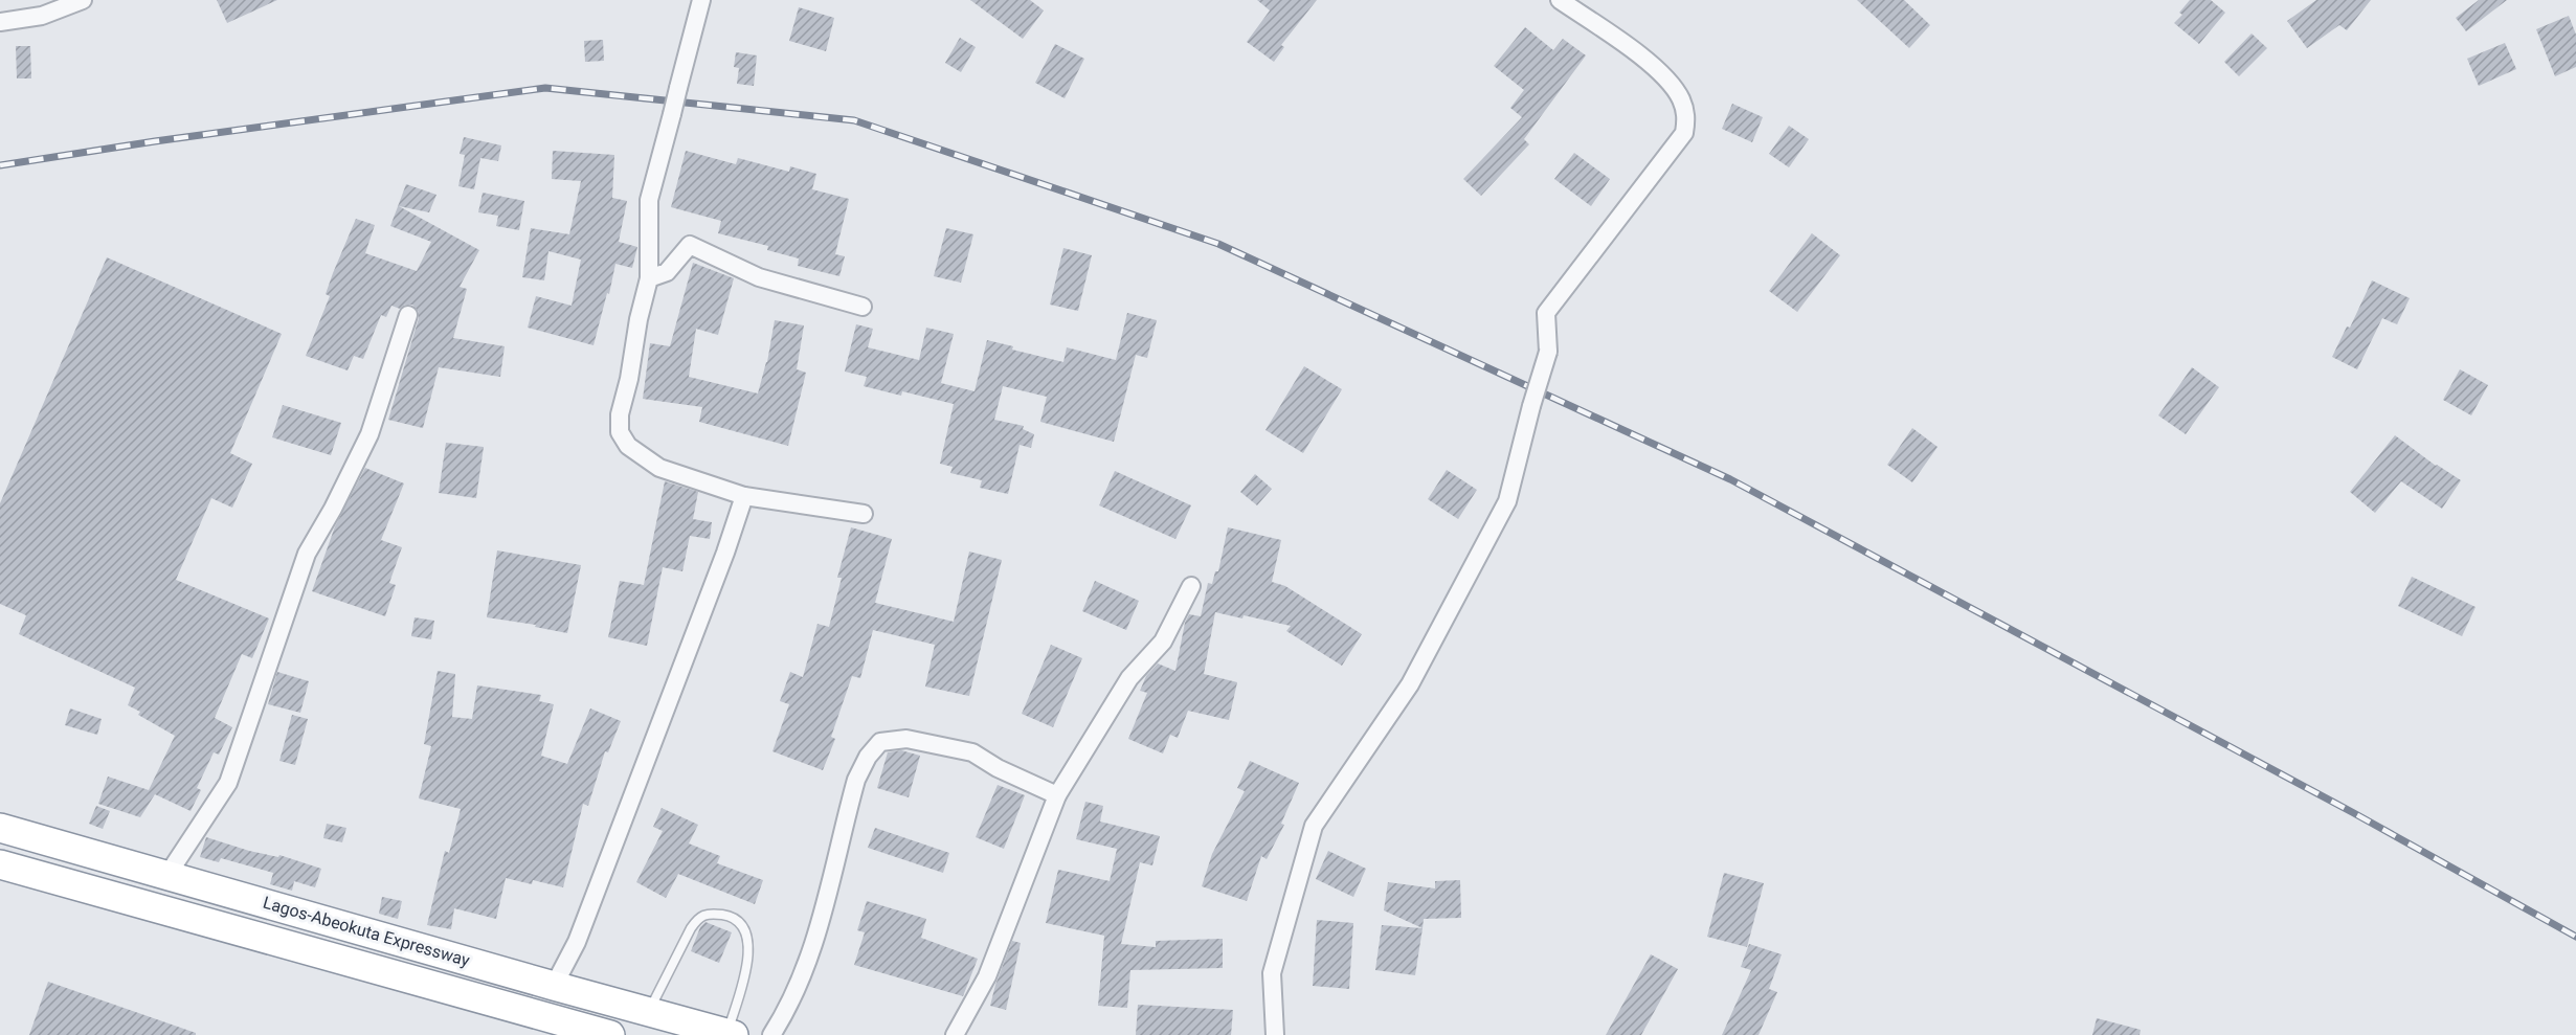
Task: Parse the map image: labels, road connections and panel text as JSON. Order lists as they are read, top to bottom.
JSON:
{
  "streets": {
    "highway": ["Lagos-Abeokuta Expressway"]
  }
}
